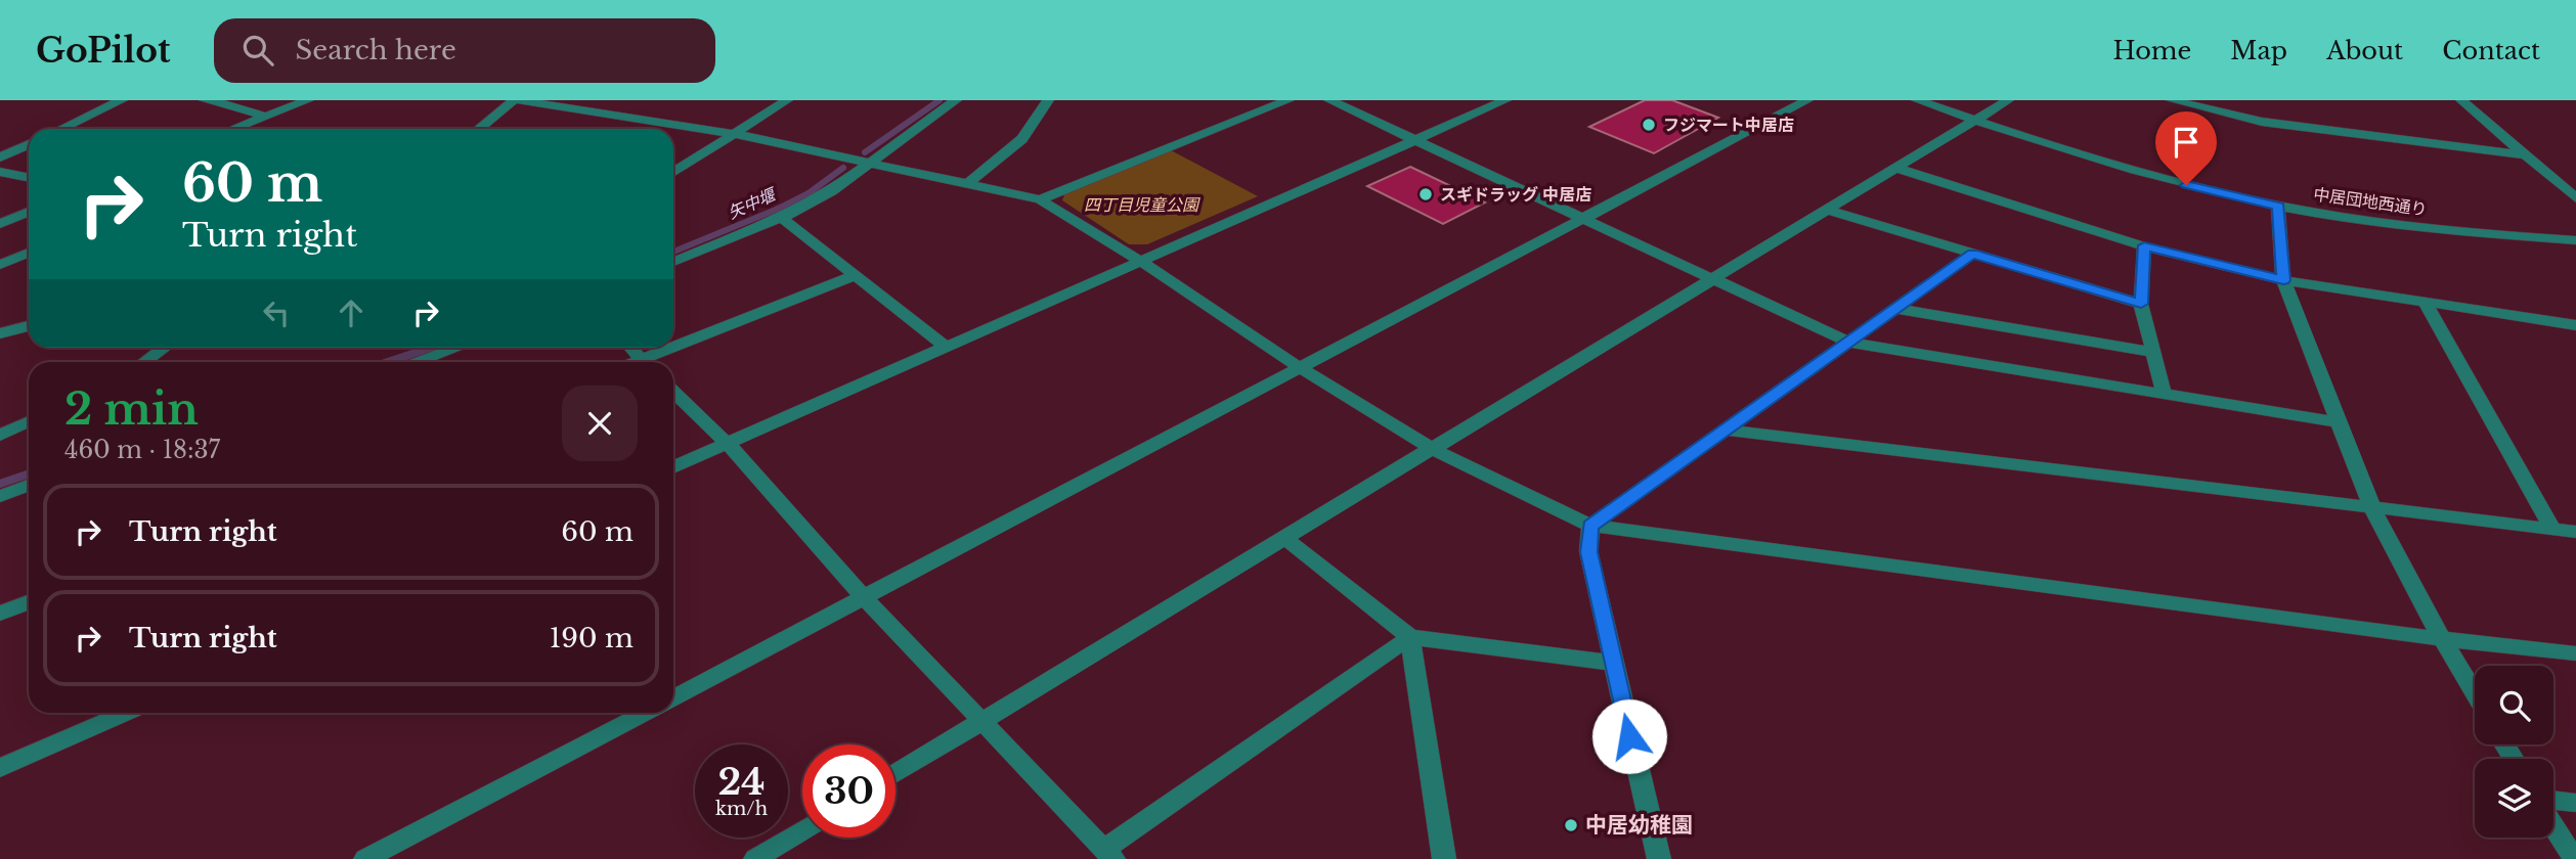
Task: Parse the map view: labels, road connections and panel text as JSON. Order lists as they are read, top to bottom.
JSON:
{
  "streets": {
    "street": ["中居団地西通り"]
  },
  "water": ["矢中堰"],
  "parks": ["四丁目児童公園"],
  "places": ["フジマート中居店", "スギドラッグ 中居店", "中居幼稚園"],
  "page": {
    "header": "GoPilot",
    "search": "Search here",
    "nav": [
      "Home",
      "Map",
      "About",
      "Contact"
    ],
    "turn": ["60 m", "Turn right"],
    "heading": ["2 min", "460 m · 18:37"],
    "list": [
      {
        "name": "Turn right",
        "value": "60 m"
      },
      {
        "name": "Turn right",
        "value": "190 m"
      }
    ],
    "speed": "24 km/h",
    "limit": "30"
  }
}
